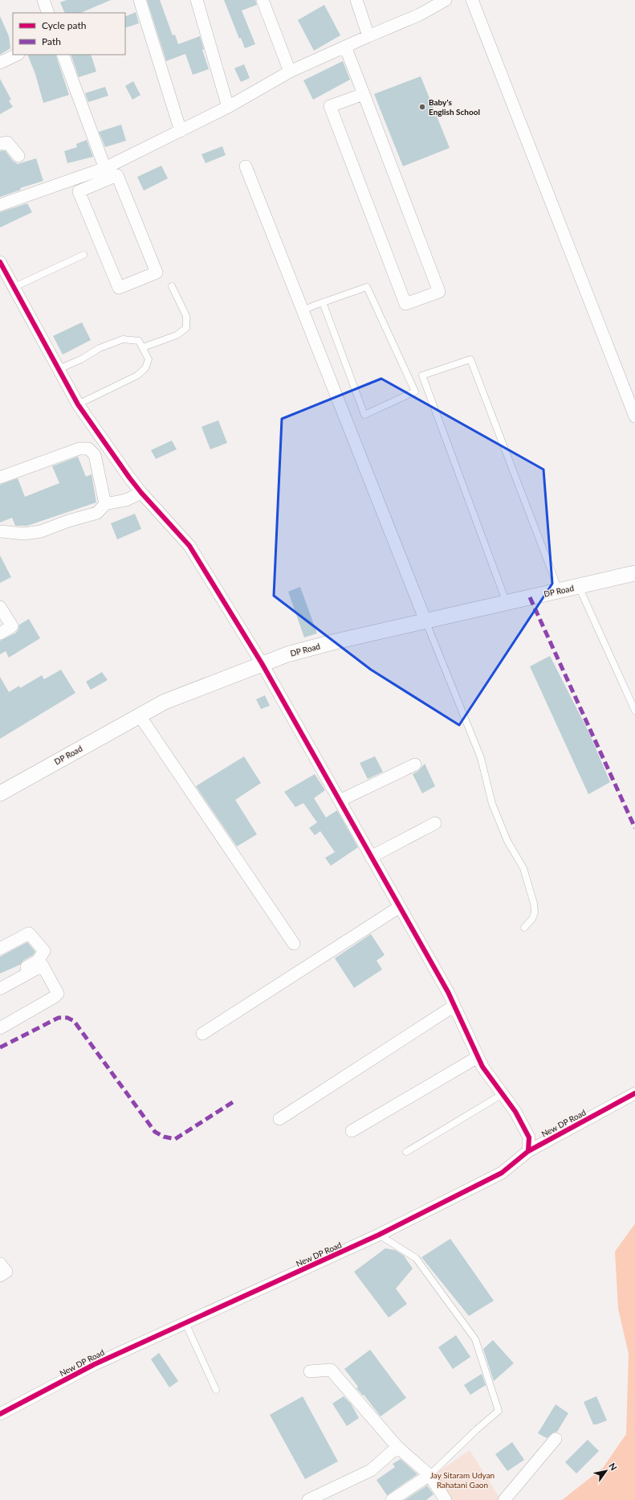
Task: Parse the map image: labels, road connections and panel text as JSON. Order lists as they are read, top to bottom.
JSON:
{
  "streets": {
    "street": ["DP Road", "New DP Road"]
  },
  "parks": ["Jay Sitaram Udyan Rahatani Gaon"],
  "places": ["Baby's English School"],
  "legend": ["Cycle path", "Path"],
  "north": "top right"
}
